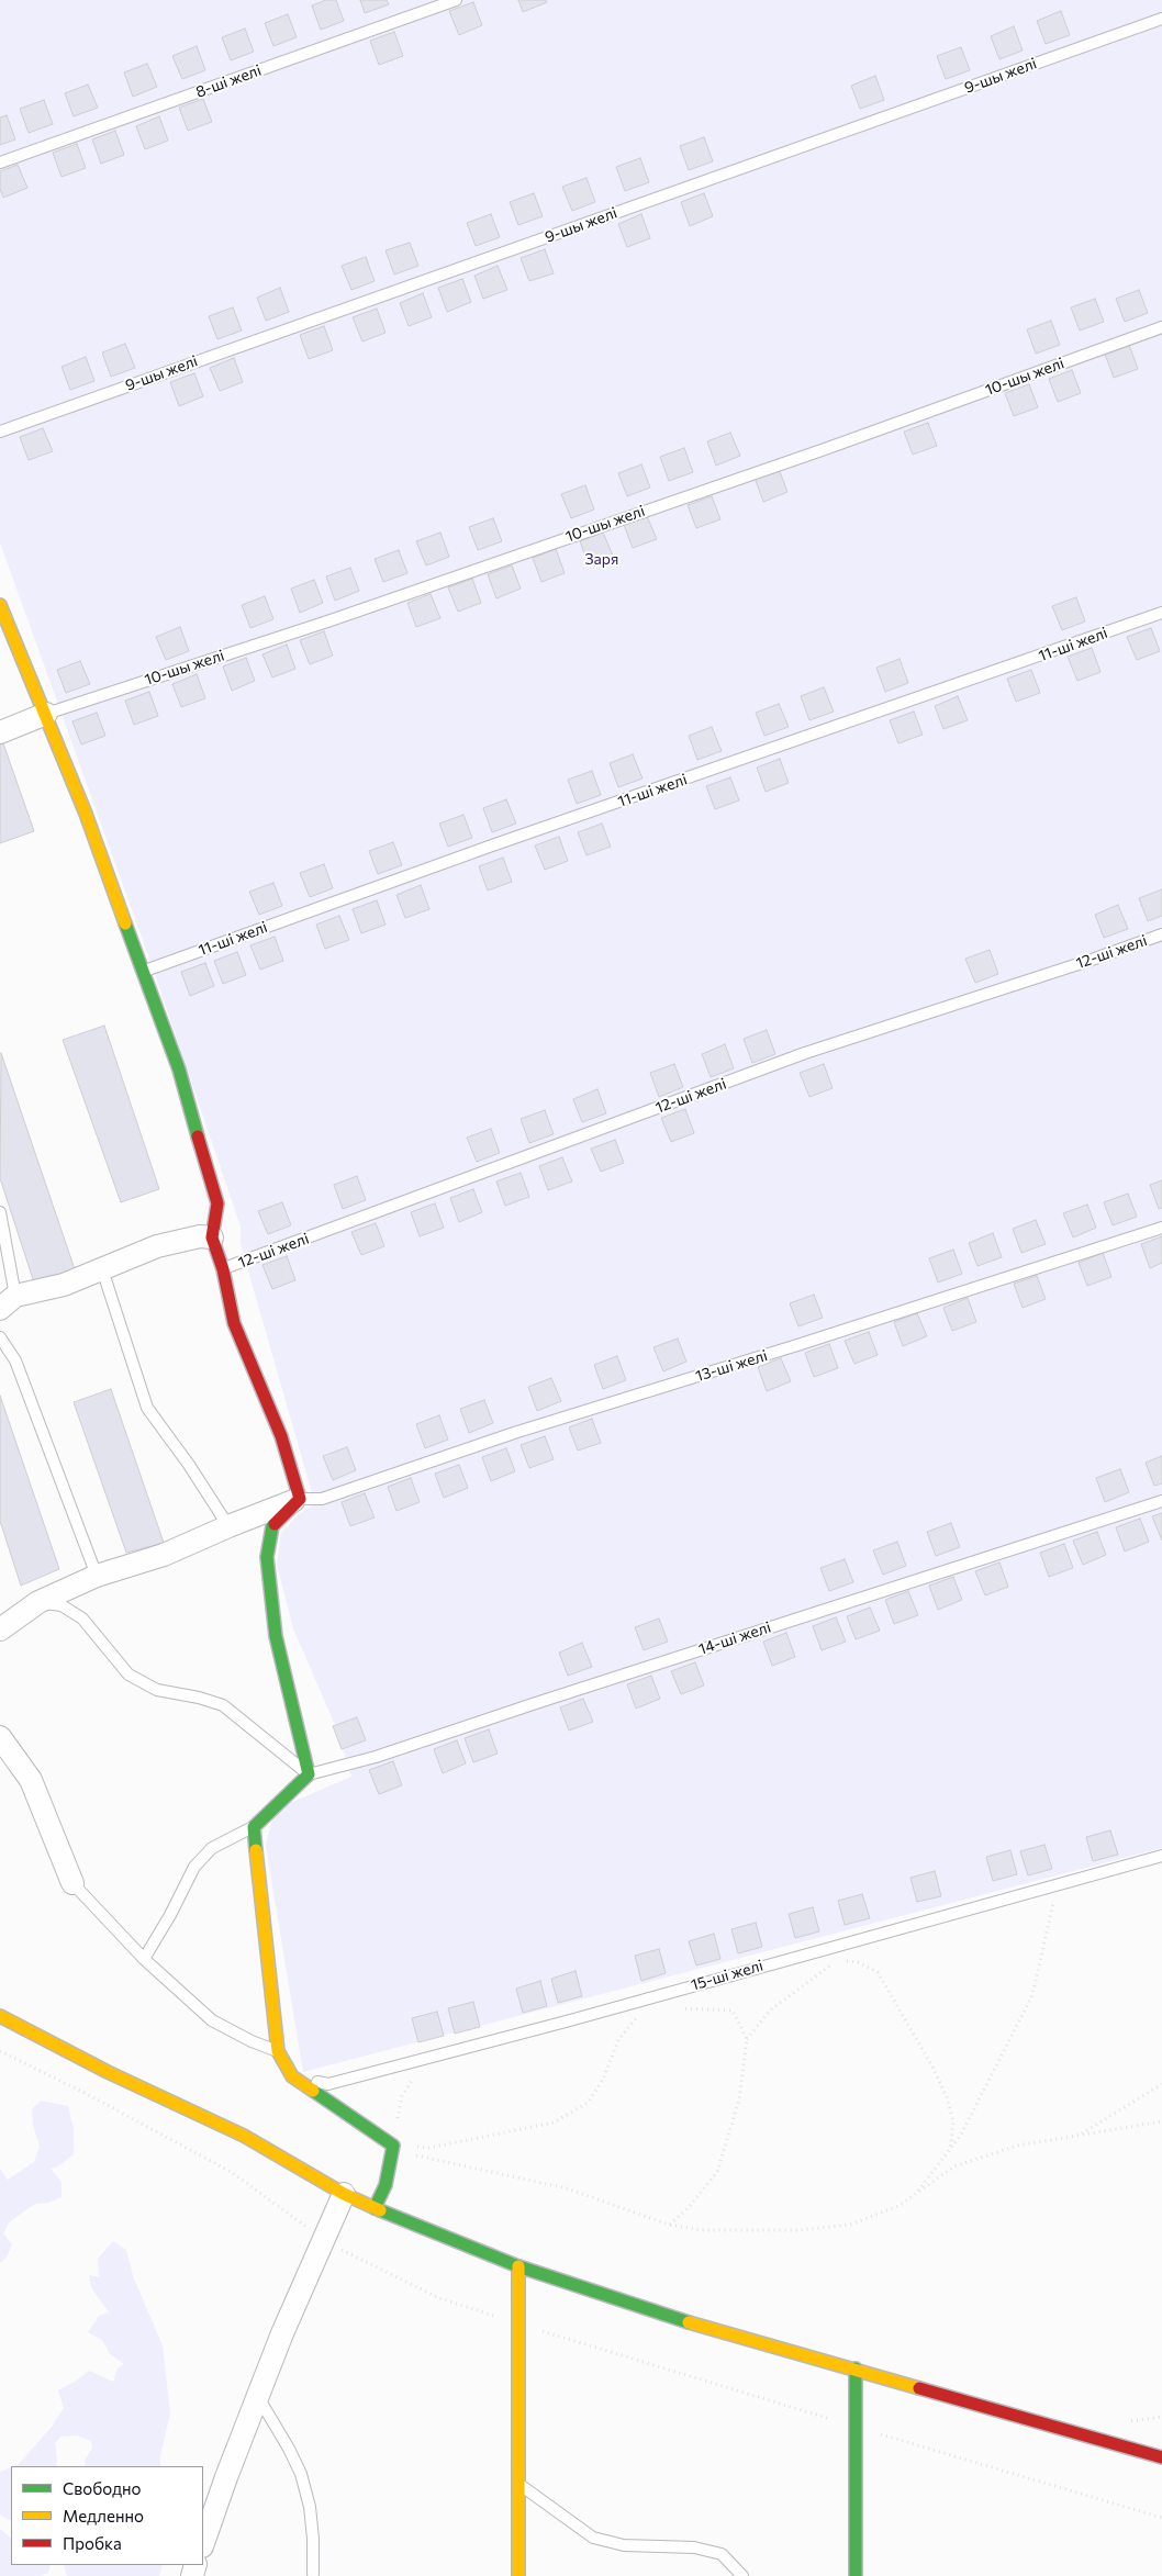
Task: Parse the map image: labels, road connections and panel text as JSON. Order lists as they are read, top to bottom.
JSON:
{
  "streets": {
    "lane": [
      "9-шы желі",
      "8-ші желі",
      "10-шы желі",
      "11-ші желі",
      "12-ші желі",
      "13-ші желі",
      "14-ші желі",
      "15-ші желі"
    ]
  },
  "parks": ["Заря"],
  "legend": ["Свободно", "Медленно", "Пробка"]
}
